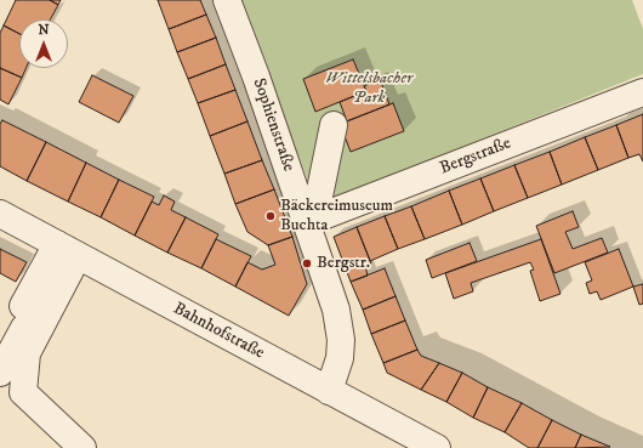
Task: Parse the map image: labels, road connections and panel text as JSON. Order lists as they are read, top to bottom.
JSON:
{
  "streets": {
    "street": ["Sophienstraße", "Bergstraße", "Bahnhofstraße"]
  },
  "crossings": [
    ["Sophienstraße", "Bergstraße"],
    ["Sophienstraße", "Bahnhofstraße"]
  ],
  "parks": ["Wittelsbacher Park"],
  "places": ["Bäckereimuseum Buchta", "Bergstr."],
  "north": "top"
}
